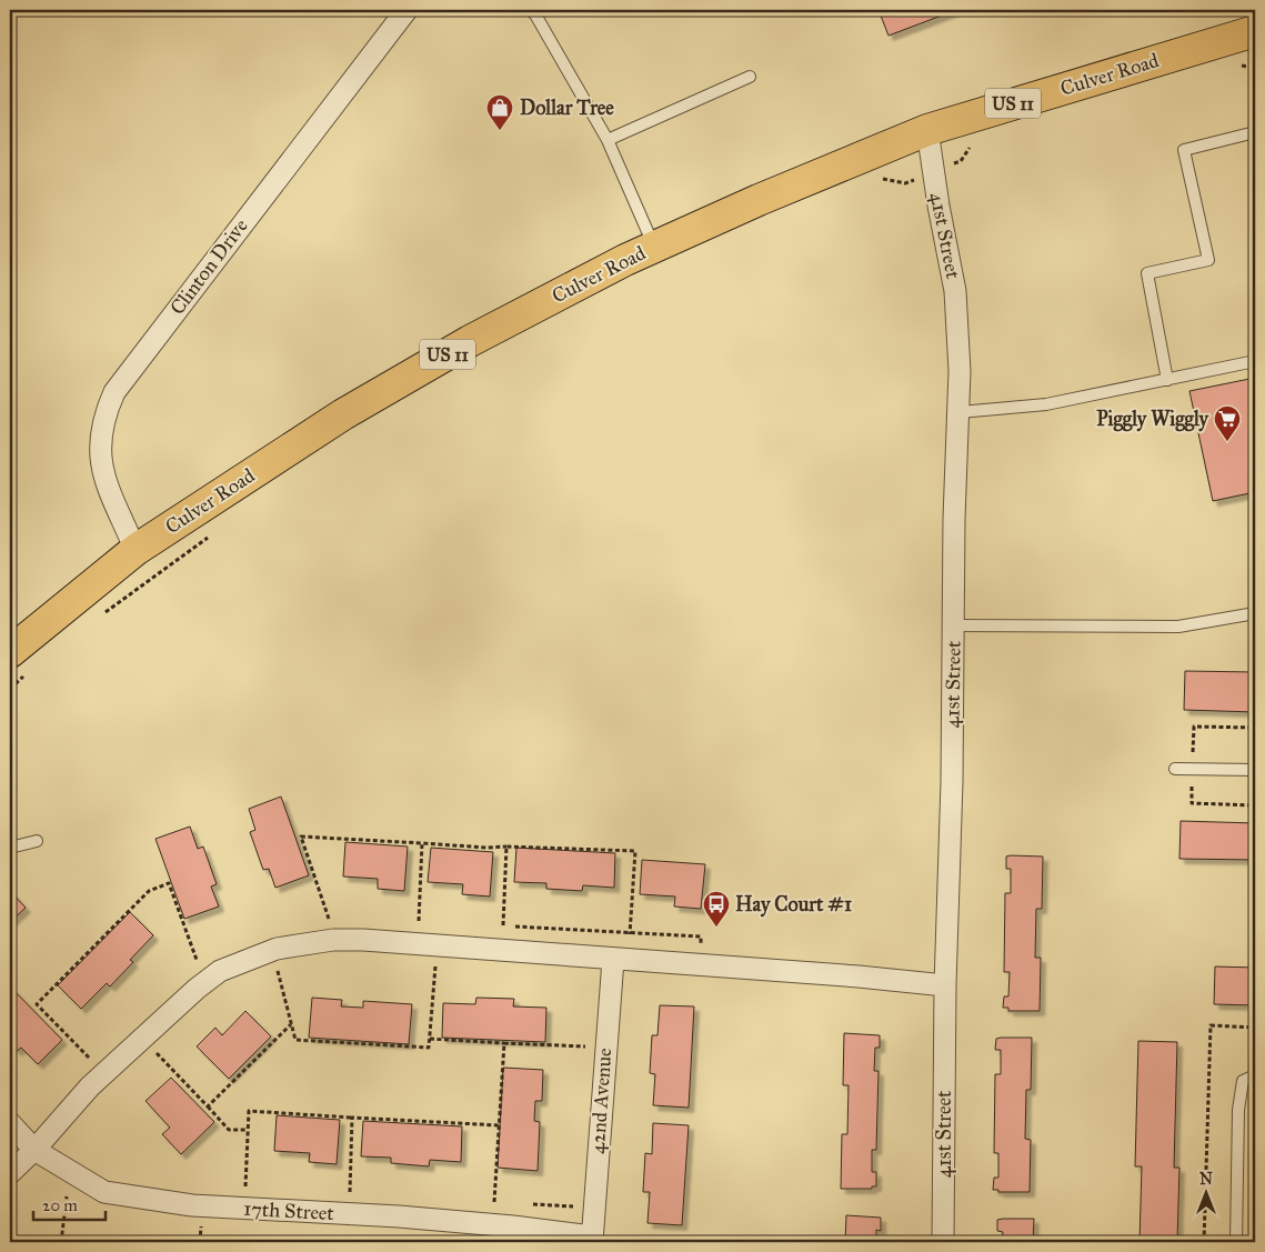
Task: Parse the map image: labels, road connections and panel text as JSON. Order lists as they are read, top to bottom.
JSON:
{
  "streets": {
    "main road": ["Culver Road", "US 11"],
    "street": [
      "41st Street",
      "Clinton Drive",
      "42nd Avenue",
      "17th Street"
    ]
  },
  "crossings": [
    ["Culver Road", "41st Street"],
    ["Culver Road", "Clinton Drive"],
    ["42nd Avenue", "17th Street"]
  ],
  "places": {
    "shop": ["Dollar Tree"],
    "supermarket": ["Piggly Wiggly"],
    "bus stop": ["Hay Court #1"]
  },
  "scale_bar": "20 m",
  "north": "top"
}
